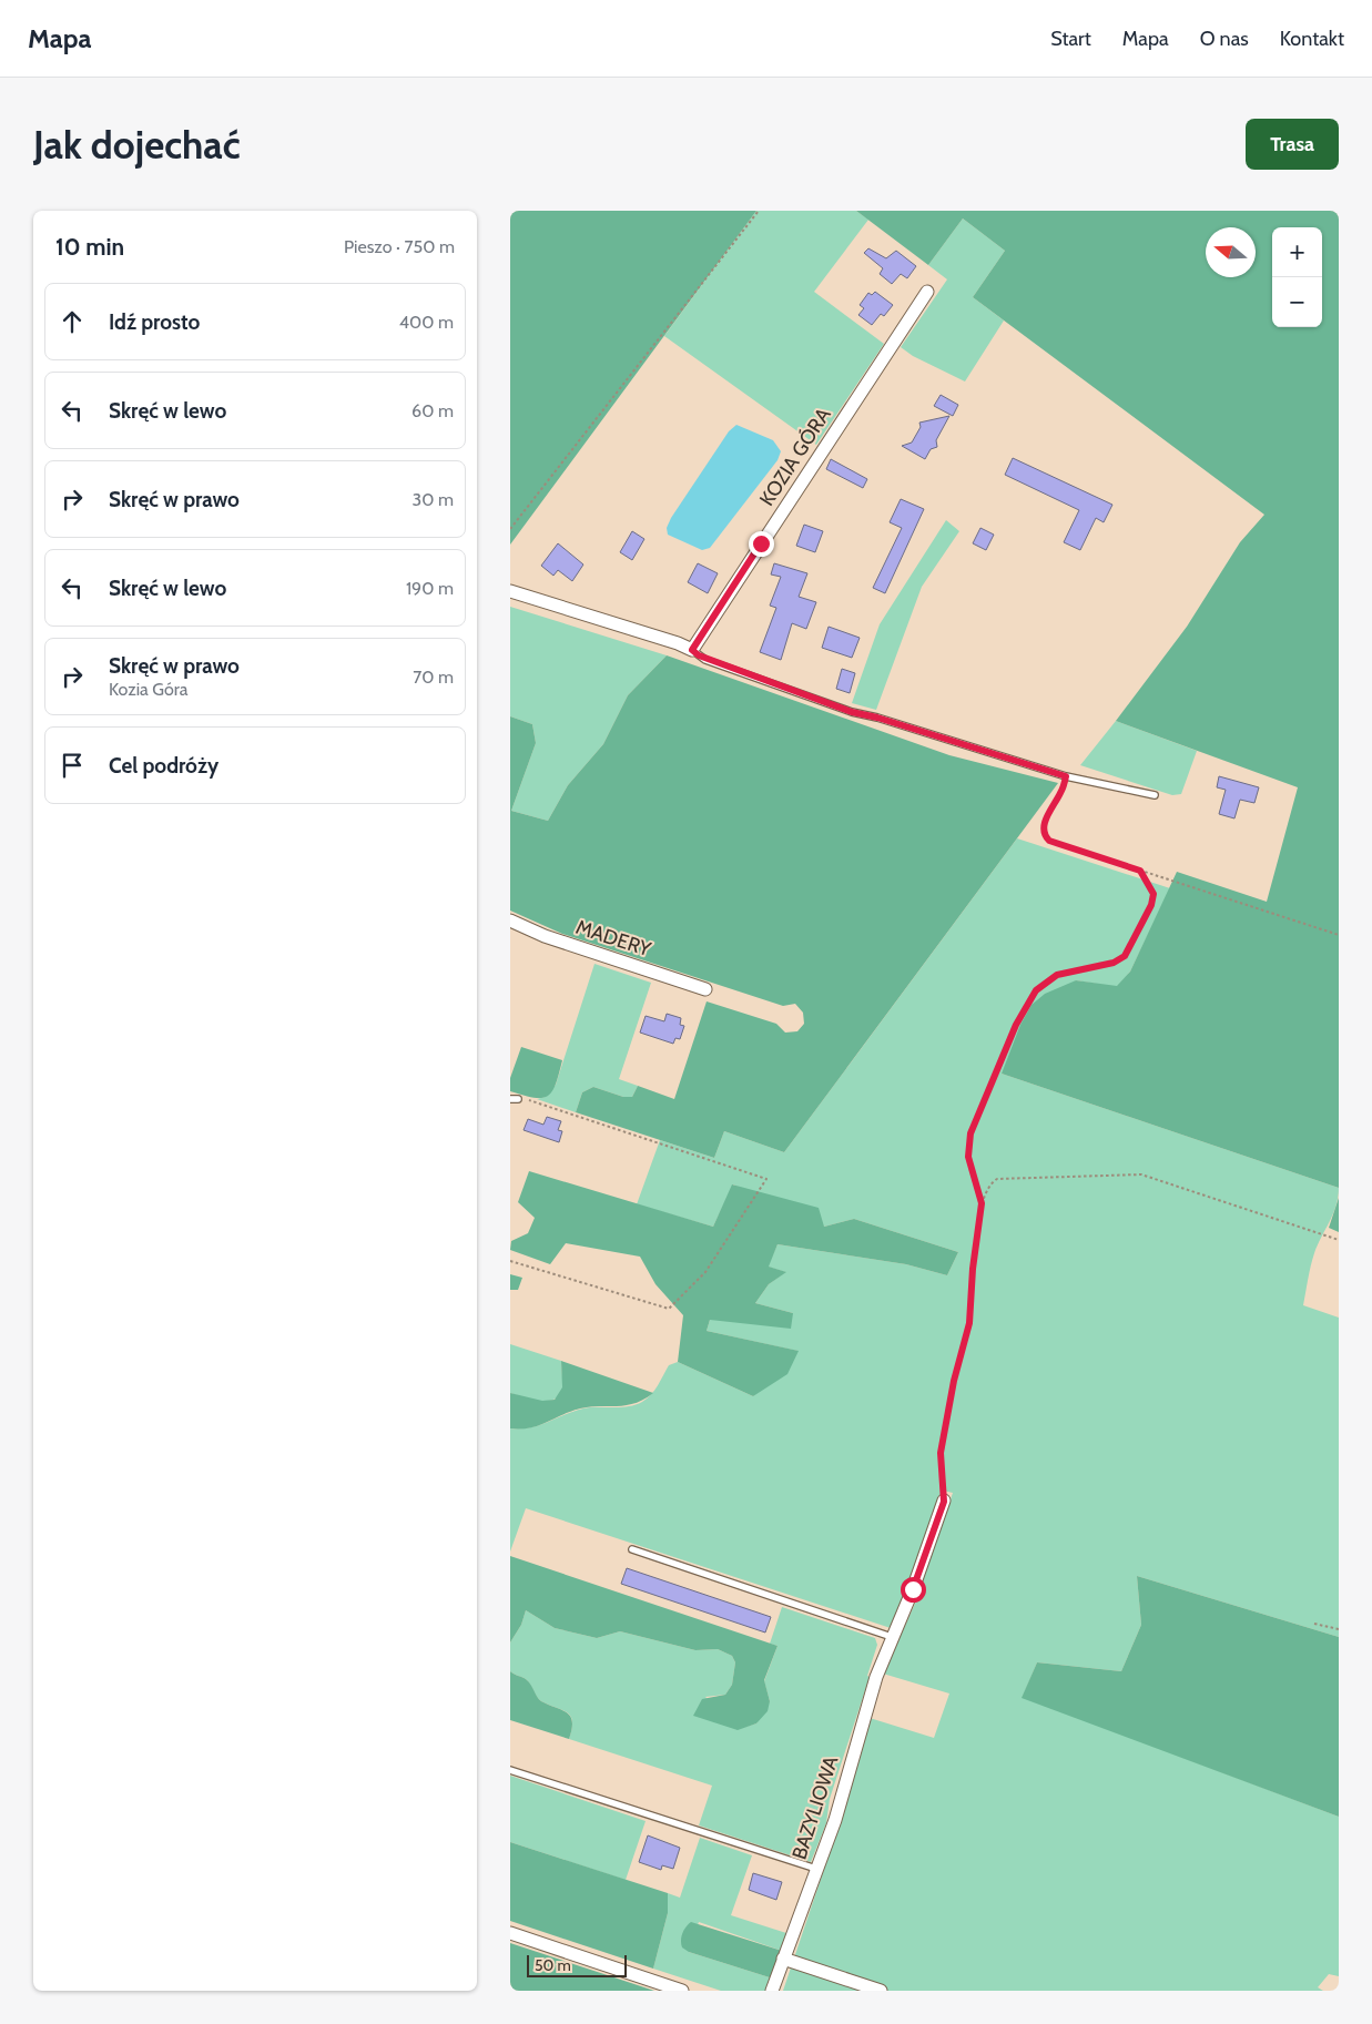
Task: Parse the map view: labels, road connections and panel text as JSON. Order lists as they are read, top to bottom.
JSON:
{
  "streets": {
    "street": ["KOZIA GÓRA", "MADERY", "BAZYLIOWA"]
  },
  "scale_bar": "50 m",
  "north": "left",
  "page": {
    "header": "Mapa",
    "nav": [
      "Start",
      "Mapa",
      "O nas",
      "Kontakt"
    ],
    "buttons": "Trasa",
    "title": "Jak dojechać",
    "heading": ["10 min", "Pieszo · 750 m"],
    "map_buttons": ["+", "−"],
    "list": [
      ["Idź prosto", "400 m"],
      ["Skręć w lewo", "60 m"],
      ["Skręć w prawo", "30 m"],
      ["Skręć w lewo", "190 m"],
      ["Skręć w prawo", "Kozia Góra", "70 m"],
      "Cel podróży"
    ],
    "scale": "50 m"
  }
}
